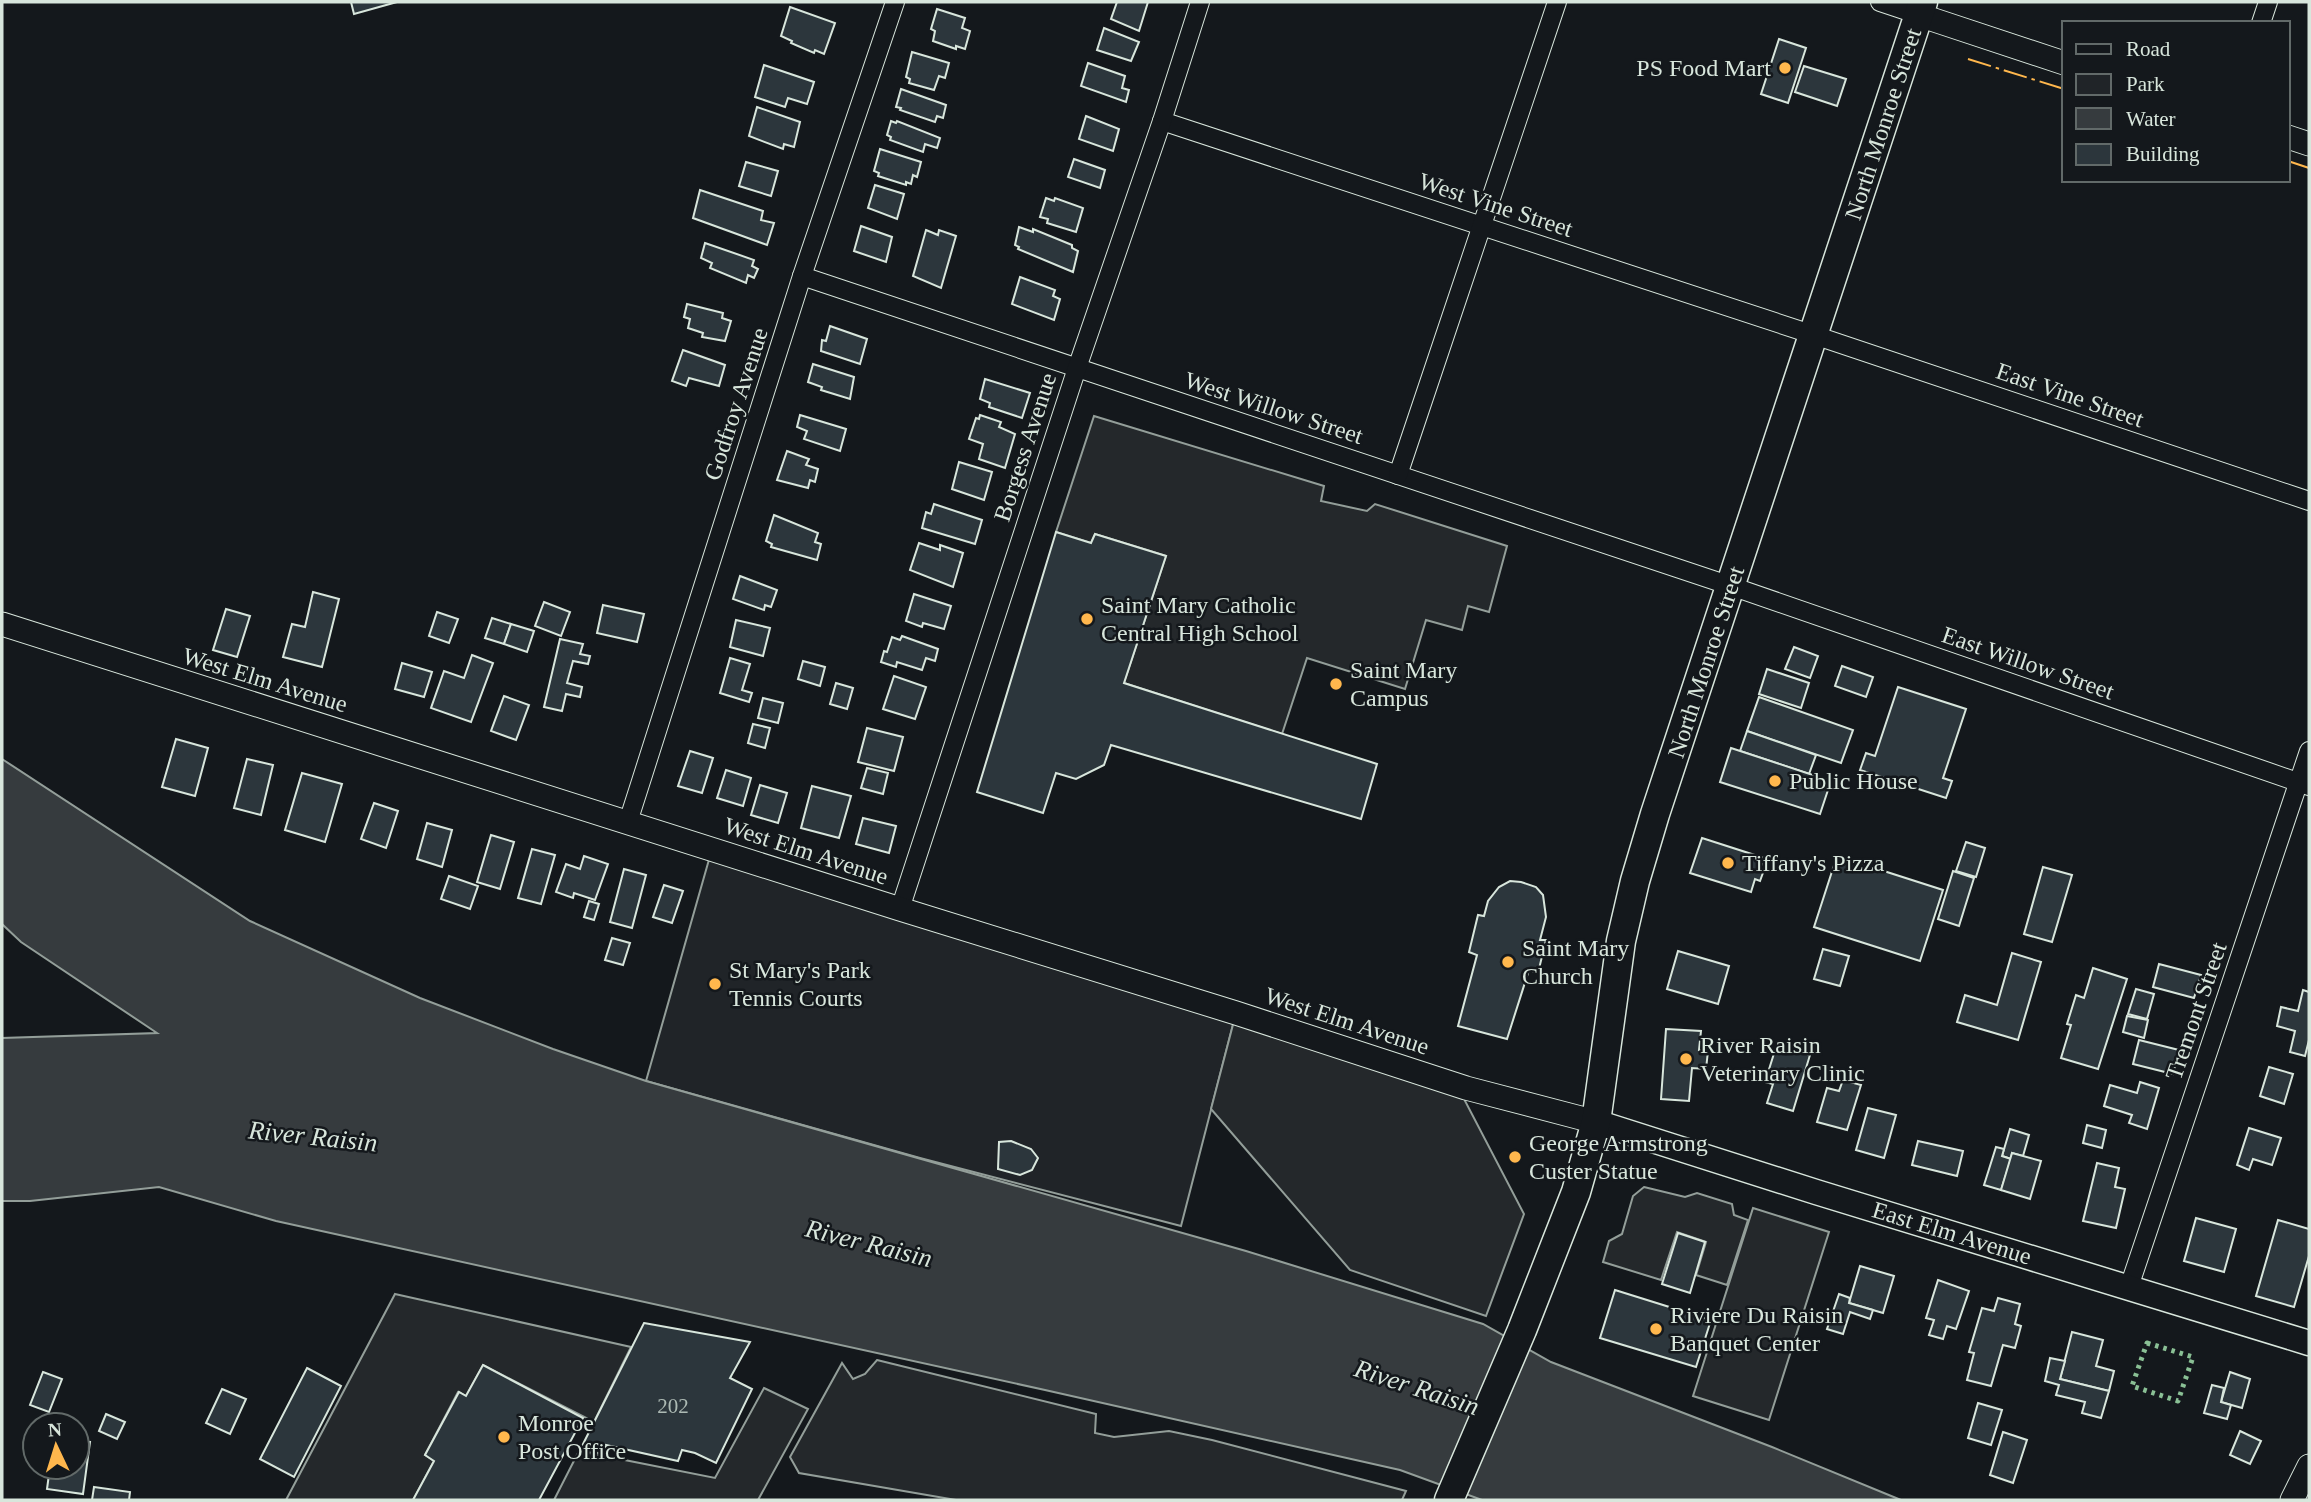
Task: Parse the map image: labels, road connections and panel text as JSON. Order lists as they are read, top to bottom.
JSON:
{
  "streets": {
    "main road": ["North Monroe Street", "East Elm Avenue"],
    "street": [
      "West Vine Street",
      "East Vine Street",
      "Godfroy Avenue",
      "West Willow Street",
      "Borgess Avenue",
      "East Willow Street",
      "West Elm Avenue",
      "Tremont Street"
    ]
  },
  "crossings": [
    ["North Monroe Street", "West Vine Street"],
    ["North Monroe Street", "East Vine Street"],
    ["North Monroe Street", "West Willow Street"],
    ["North Monroe Street", "East Willow Street"],
    ["North Monroe Street", "West Elm Avenue"],
    ["North Monroe Street", "East Elm Avenue"],
    ["West Vine Street", "East Vine Street"],
    ["West Vine Street", "Borgess Avenue"],
    ["Godfroy Avenue", "West Willow Street"],
    ["Godfroy Avenue", "West Elm Avenue"],
    ["West Willow Street", "Borgess Avenue"],
    ["West Willow Street", "East Willow Street"],
    ["Borgess Avenue", "West Elm Avenue"],
    ["East Willow Street", "Tremont Street"],
    ["West Elm Avenue", "East Elm Avenue"],
    ["Tremont Street", "East Elm Avenue"]
  ],
  "water": ["River Raisin"],
  "places": [
    "PS Food Mart",
    "Saint Mary Catholic Central High School",
    "Saint Mary Campus",
    "Public House",
    "Tiffany's Pizza",
    "Saint Mary Church",
    "St Mary's Park Tennis Courts",
    "River Raisin Veterinary Clinic",
    "George Armstrong Custer Statue",
    "Riviere Du Raisin Banquet Center",
    "Monroe Post Office"
  ],
  "house_numbers": ["202"],
  "legend": [
    "Road",
    "Park",
    "Water",
    "Building"
  ],
  "north": "top"
}
